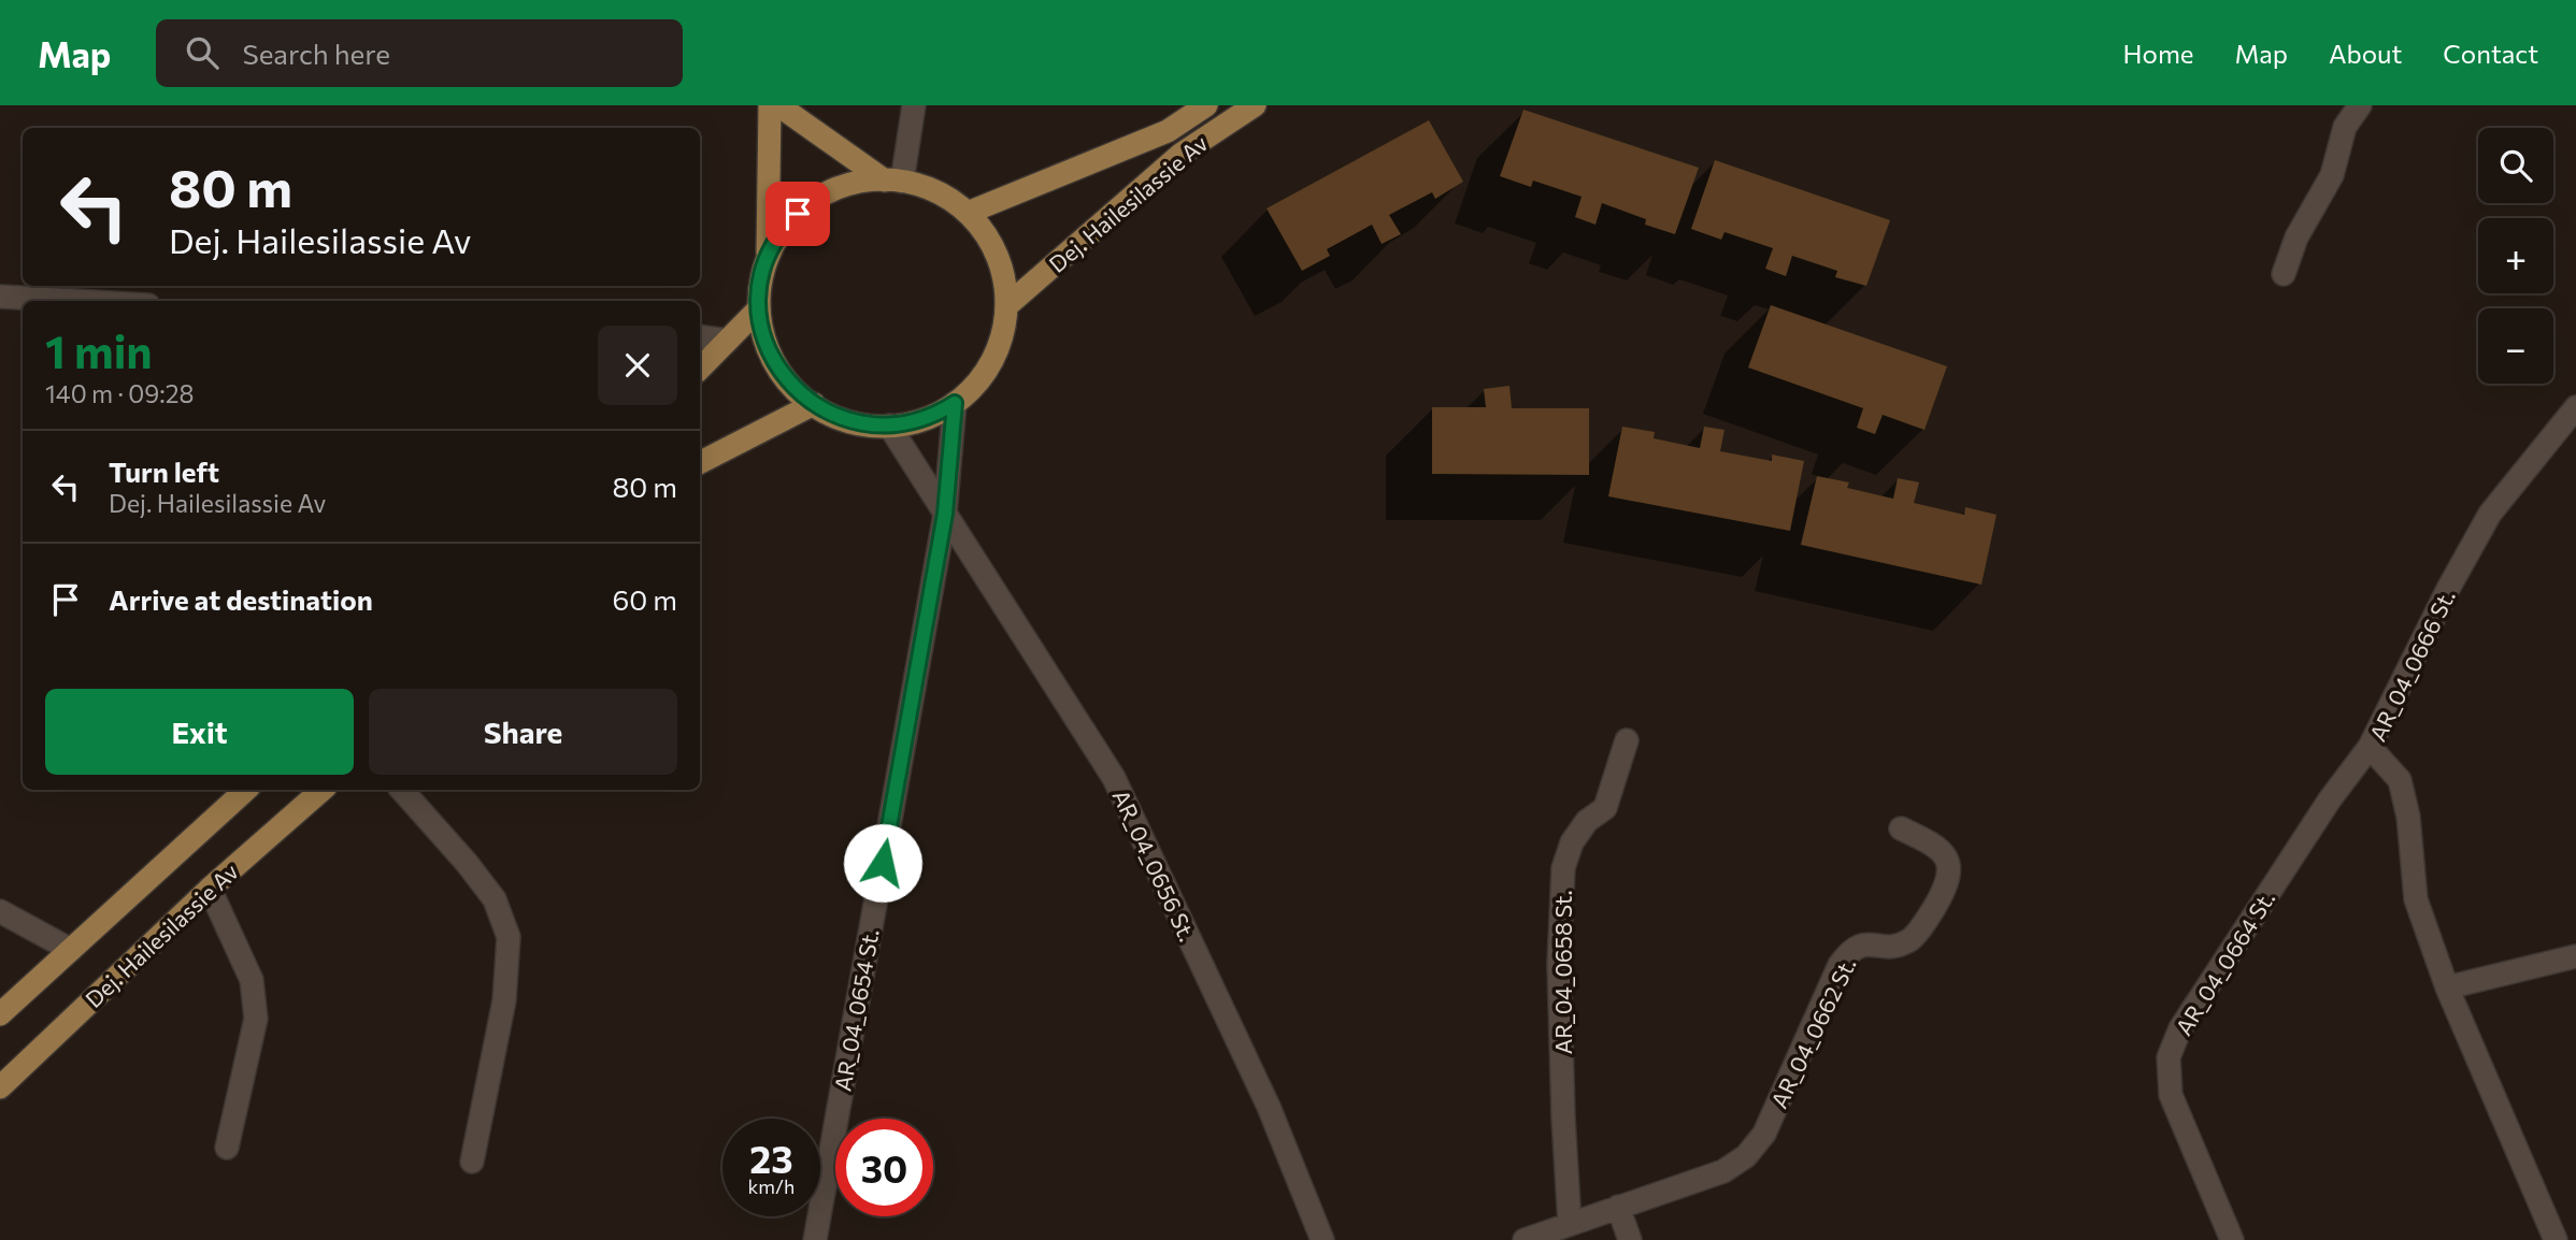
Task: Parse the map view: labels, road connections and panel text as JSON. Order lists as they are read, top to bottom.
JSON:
{
  "streets": {
    "main road": ["Dej. Hailesilassie Av"],
    "street": [
      "AR_04_0666 St.",
      "AR_04_0656 St.",
      "AR_04_0664 St.",
      "AR_04_0658 St.",
      "AR_04_0654 St.",
      "AR_04_0662 St."
    ]
  },
  "crossings": [
    ["Dej. Hailesilassie Av", "AR_04_0654 St."],
    ["AR_04_0666 St.", "AR_04_0664 St."],
    ["AR_04_0656 St.", "AR_04_0654 St."]
  ],
  "page": {
    "header": "Map",
    "search": "Search here",
    "nav": [
      "Home",
      "Map",
      "About",
      "Contact"
    ],
    "map_buttons": ["+", "−"],
    "turn": ["80 m", "Dej. Hailesilassie Av"],
    "heading": ["1 min", "140 m · 09:28"],
    "list": [
      {
        "name": "Turn left",
        "note": "Dej. Hailesilassie Av",
        "value": "80 m"
      },
      {
        "name": "Arrive at destination",
        "value": "60 m"
      }
    ],
    "buttons": ["Exit", "Share"],
    "speed": "23 km/h",
    "limit": "30"
  }
}
